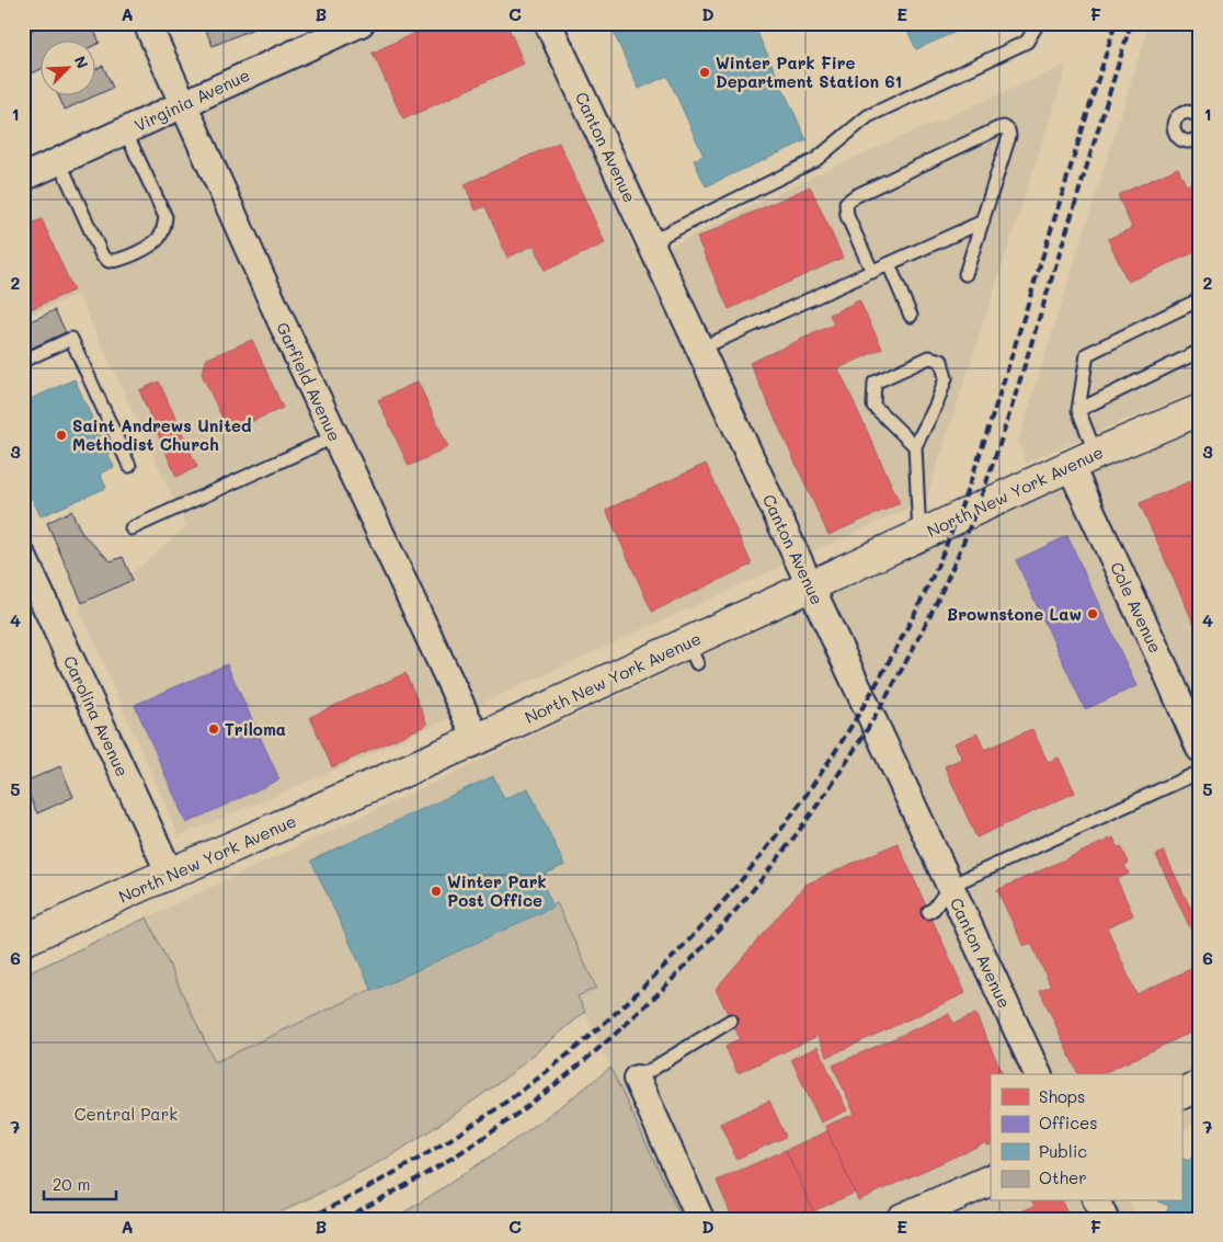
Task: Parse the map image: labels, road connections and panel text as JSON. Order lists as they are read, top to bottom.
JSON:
{
  "streets": {
    "street": [
      "Virginia Avenue",
      "Canton Avenue",
      "Garfield Avenue",
      "North New York Avenue",
      "Cole Avenue",
      "Carolina Avenue"
    ]
  },
  "crossings": [
    ["Virginia Avenue", "Garfield Avenue"],
    ["Canton Avenue", "North New York Avenue"],
    ["Garfield Avenue", "North New York Avenue"],
    ["North New York Avenue", "Cole Avenue"],
    ["North New York Avenue", "Carolina Avenue"]
  ],
  "parks": ["Central Park"],
  "places": [
    "Winter Park Fire Department Station 61",
    "Saint Andrews United Methodist Church",
    "Brownstone Law",
    "Triloma",
    "Winter Park Post Office"
  ],
  "legend": [
    "Shops",
    "Offices",
    "Public",
    "Other"
  ],
  "scale_bar": "20 m",
  "north": "top right",
  "grid": {
    "columns": [
      "A",
      "B",
      "C",
      "D",
      "E",
      "F"
    ],
    "rows": [
      "1",
      "2",
      "3",
      "4",
      "5",
      "6",
      "7"
    ]
  }
}
